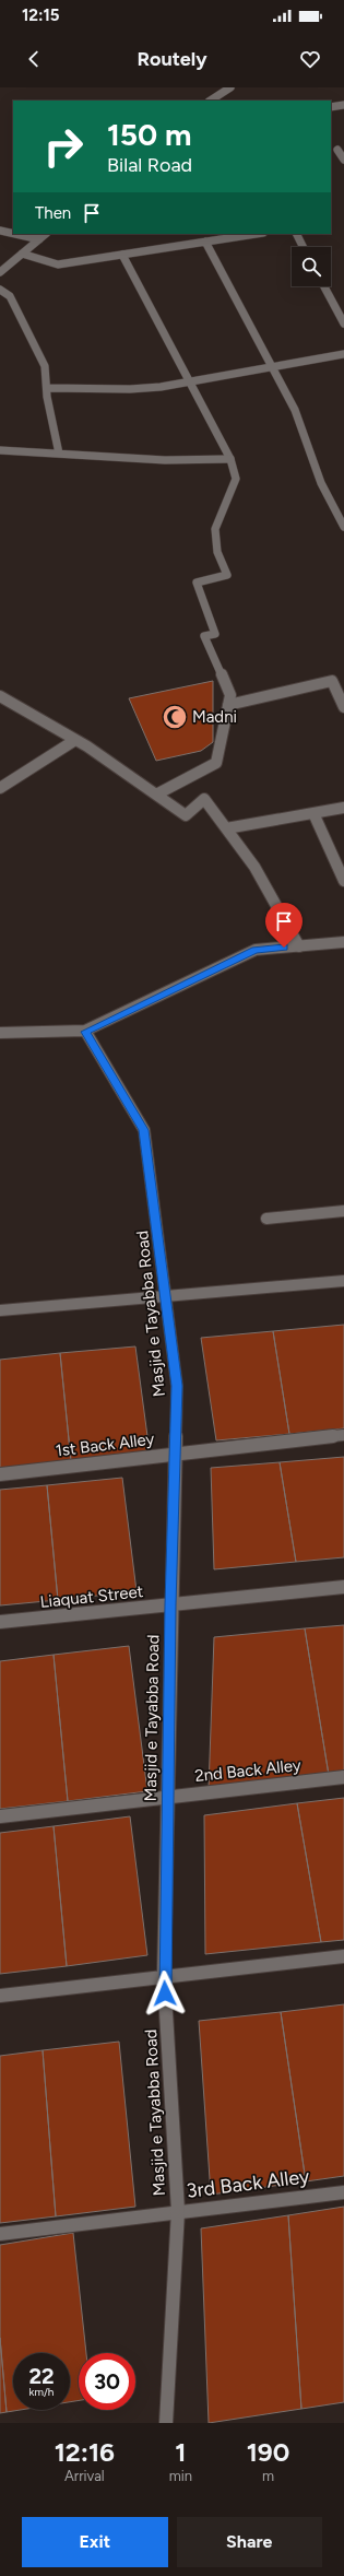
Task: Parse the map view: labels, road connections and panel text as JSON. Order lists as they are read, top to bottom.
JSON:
{
  "streets": {
    "street": [
      "Masjid e Tayabba Road",
      "1st Back Alley",
      "Liaquat Street",
      "2nd Back Alley",
      "3rd Back Alley"
    ]
  },
  "crossings": [
    ["Masjid e Tayabba Road", "1st Back Alley"],
    ["Masjid e Tayabba Road", "Liaquat Street"],
    ["Masjid e Tayabba Road", "2nd Back Alley"],
    ["Masjid e Tayabba Road", "3rd Back Alley"]
  ],
  "places": {
    "mosque": ["Madni"]
  },
  "page": {
    "status": "12:15",
    "header": "Routely",
    "turn": ["150 m", "Bilal Road"],
    "then": "Then",
    "speed": "22 km/h",
    "limit": "30",
    "eta": [
      "12:16",
      "Arrival",
      "1",
      "min",
      "190",
      "m"
    ],
    "buttons": ["Exit", "Share"]
  }
}
